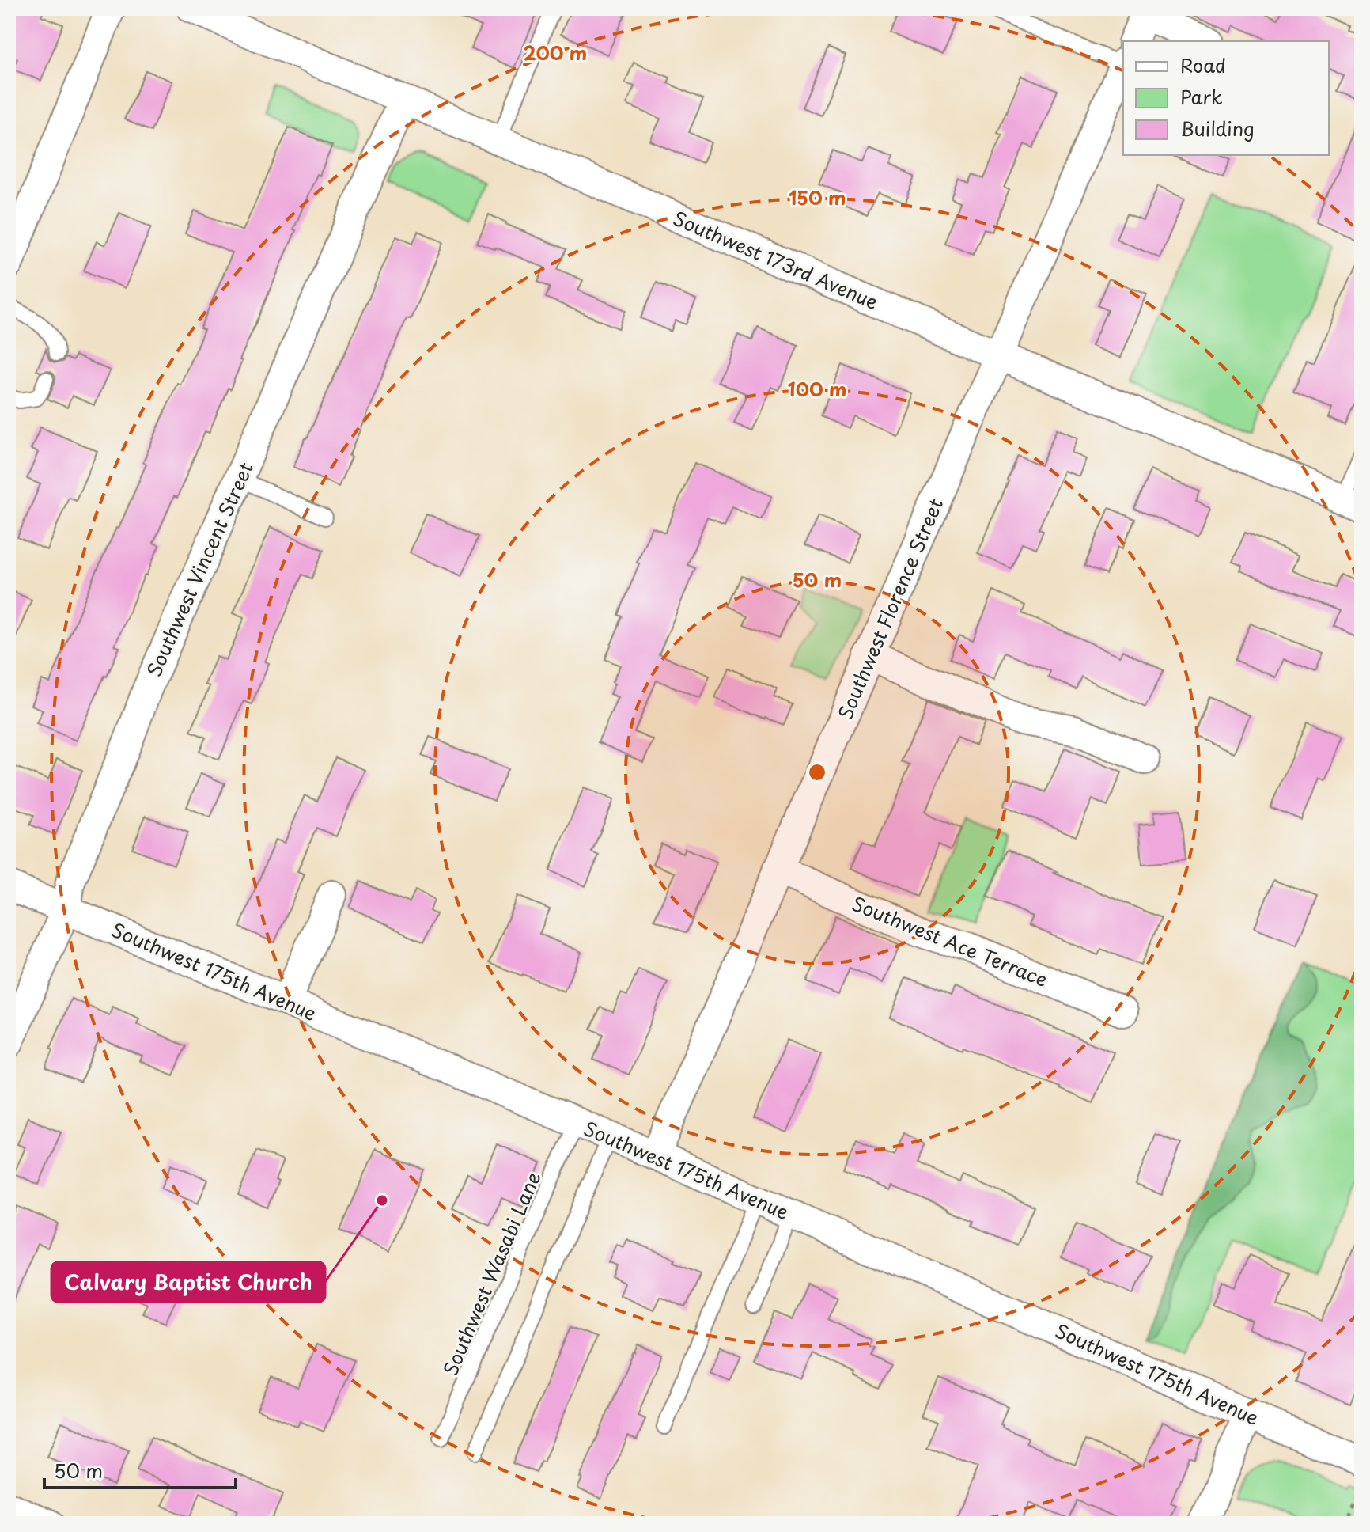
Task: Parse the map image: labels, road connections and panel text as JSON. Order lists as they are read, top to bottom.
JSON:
{
  "streets": {
    "street": [
      "Southwest 173rd Avenue",
      "Southwest Vincent Street",
      "Southwest Florence Street",
      "Southwest Ace Terrace",
      "Southwest 175th Avenue"
    ],
    "lane": ["Southwest Wasabi Lane"]
  },
  "crossings": [
    ["Southwest 173rd Avenue", "Southwest Vincent Street"],
    ["Southwest 173rd Avenue", "Southwest Florence Street"],
    ["Southwest Vincent Street", "Southwest 175th Avenue"],
    ["Southwest Florence Street", "Southwest Ace Terrace"],
    ["Southwest Florence Street", "Southwest 175th Avenue"],
    ["Southwest 175th Avenue", "Southwest Wasabi Lane"]
  ],
  "places": ["Calvary Baptist Church"],
  "legend": ["Road", "Park", "Building"],
  "scale_bar": "50 m",
  "rings": [
    "200 m",
    "150 m",
    "100 m",
    "50 m"
  ]
}
